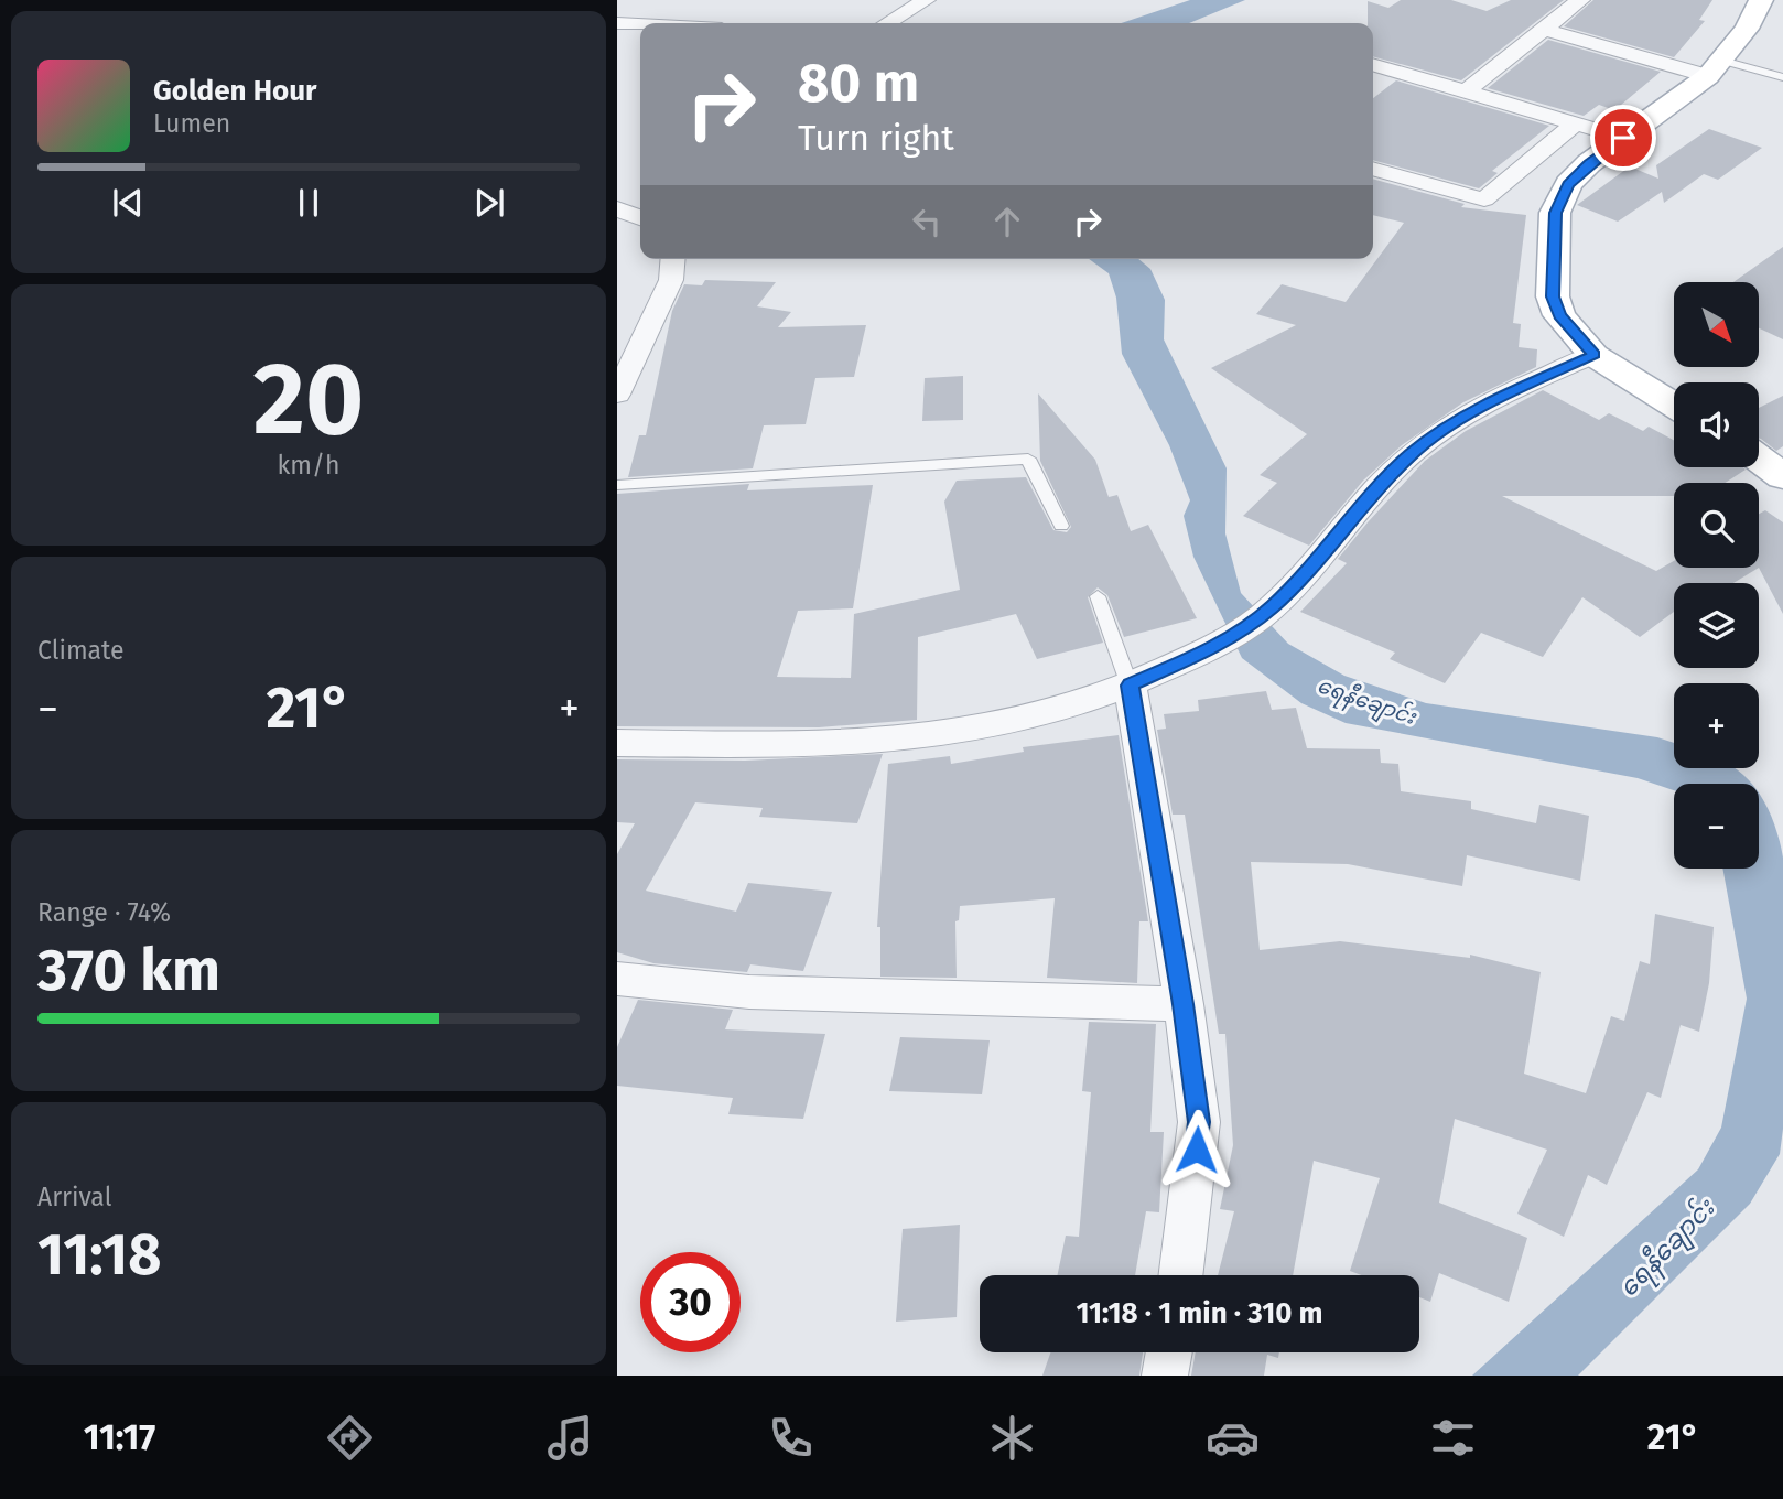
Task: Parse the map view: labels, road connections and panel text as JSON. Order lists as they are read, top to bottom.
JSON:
{
  "water": ["ရေနီချောင်း"],
  "north": "bottom right",
  "page": {
    "turn": ["80 m", "Turn right"],
    "song": ["Golden Hour", "Lumen"],
    "map_buttons": ["+", "−"],
    "tile": [
      ["20", "km/h"],
      "Climate",
      ["Range · 74%", "370 km"],
      ["Arrival", "11:18"]
    ],
    "heat": ["−", "21°", "+"],
    "limit": "30",
    "trip": "11:18 · 1 min · 310 m",
    "tabs": ["11:17", "21°"]
  }
}
